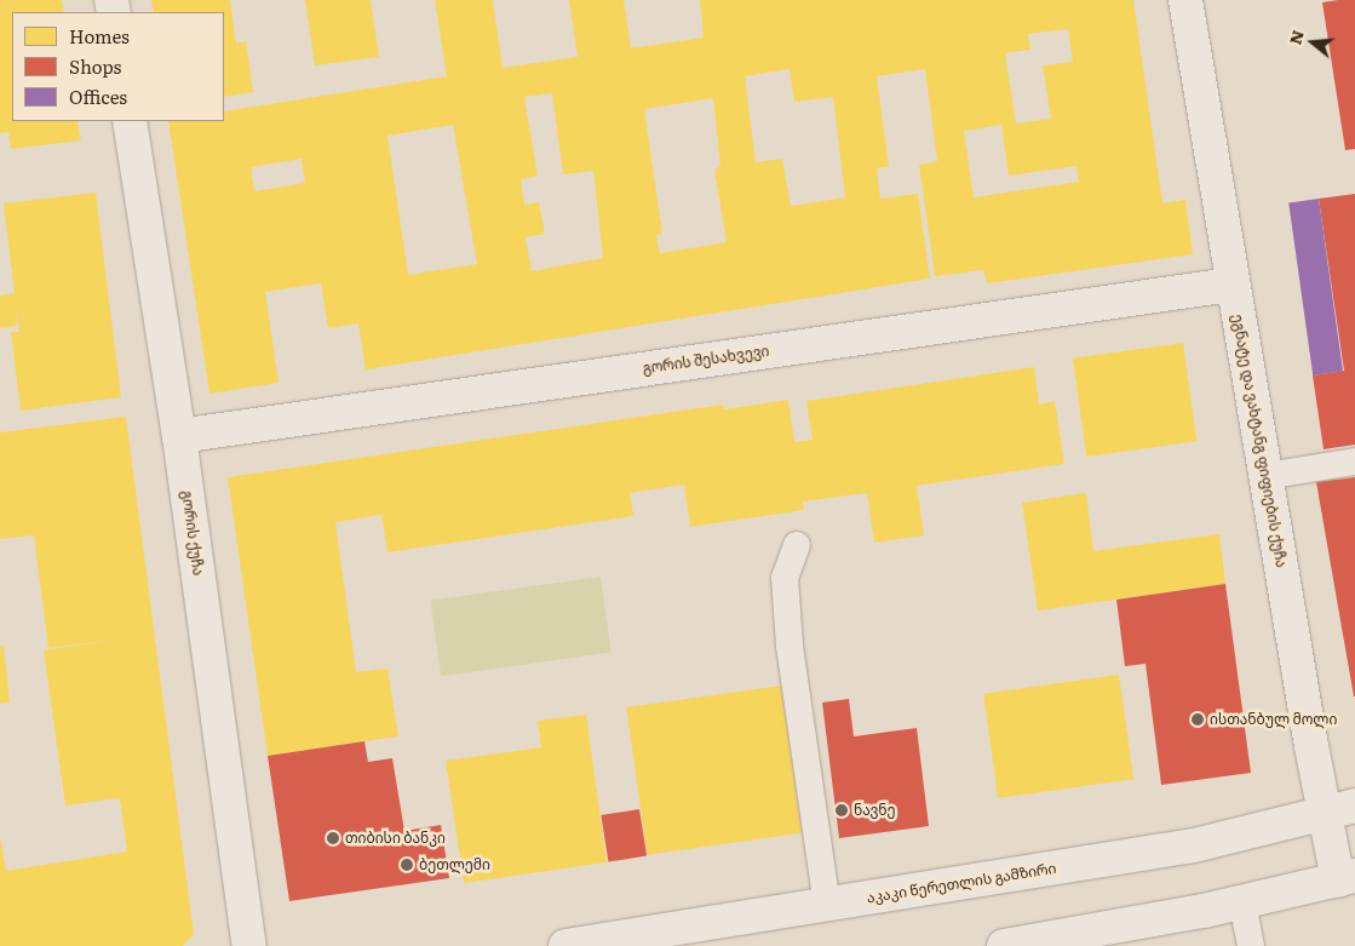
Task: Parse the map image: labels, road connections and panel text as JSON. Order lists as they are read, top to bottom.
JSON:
{
  "streets": {
    "street": [
      "გორის შესახვევი",
      "ეგნატე და ვახტანგ ფიფიების ქუჩა",
      "გორის ქუჩა",
      "აკაკი წერეთლის გამზირი"
    ]
  },
  "crossings": [
    ["გორის შესახვევი", "ეგნატე და ვახტანგ ფიფიების ქუჩა"],
    ["გორის შესახვევი", "გორის ქუჩა"],
    ["ეგნატე და ვახტანგ ფიფიების ქუჩა", "აკაკი წერეთლის გამზირი"]
  ],
  "places": [
    "ისთანბულ მოლი",
    "ნავნე",
    "თიბისი ბანკი",
    "ბეთლემი"
  ],
  "legend": ["Homes", "Shops", "Offices"],
  "north": "left"
}
